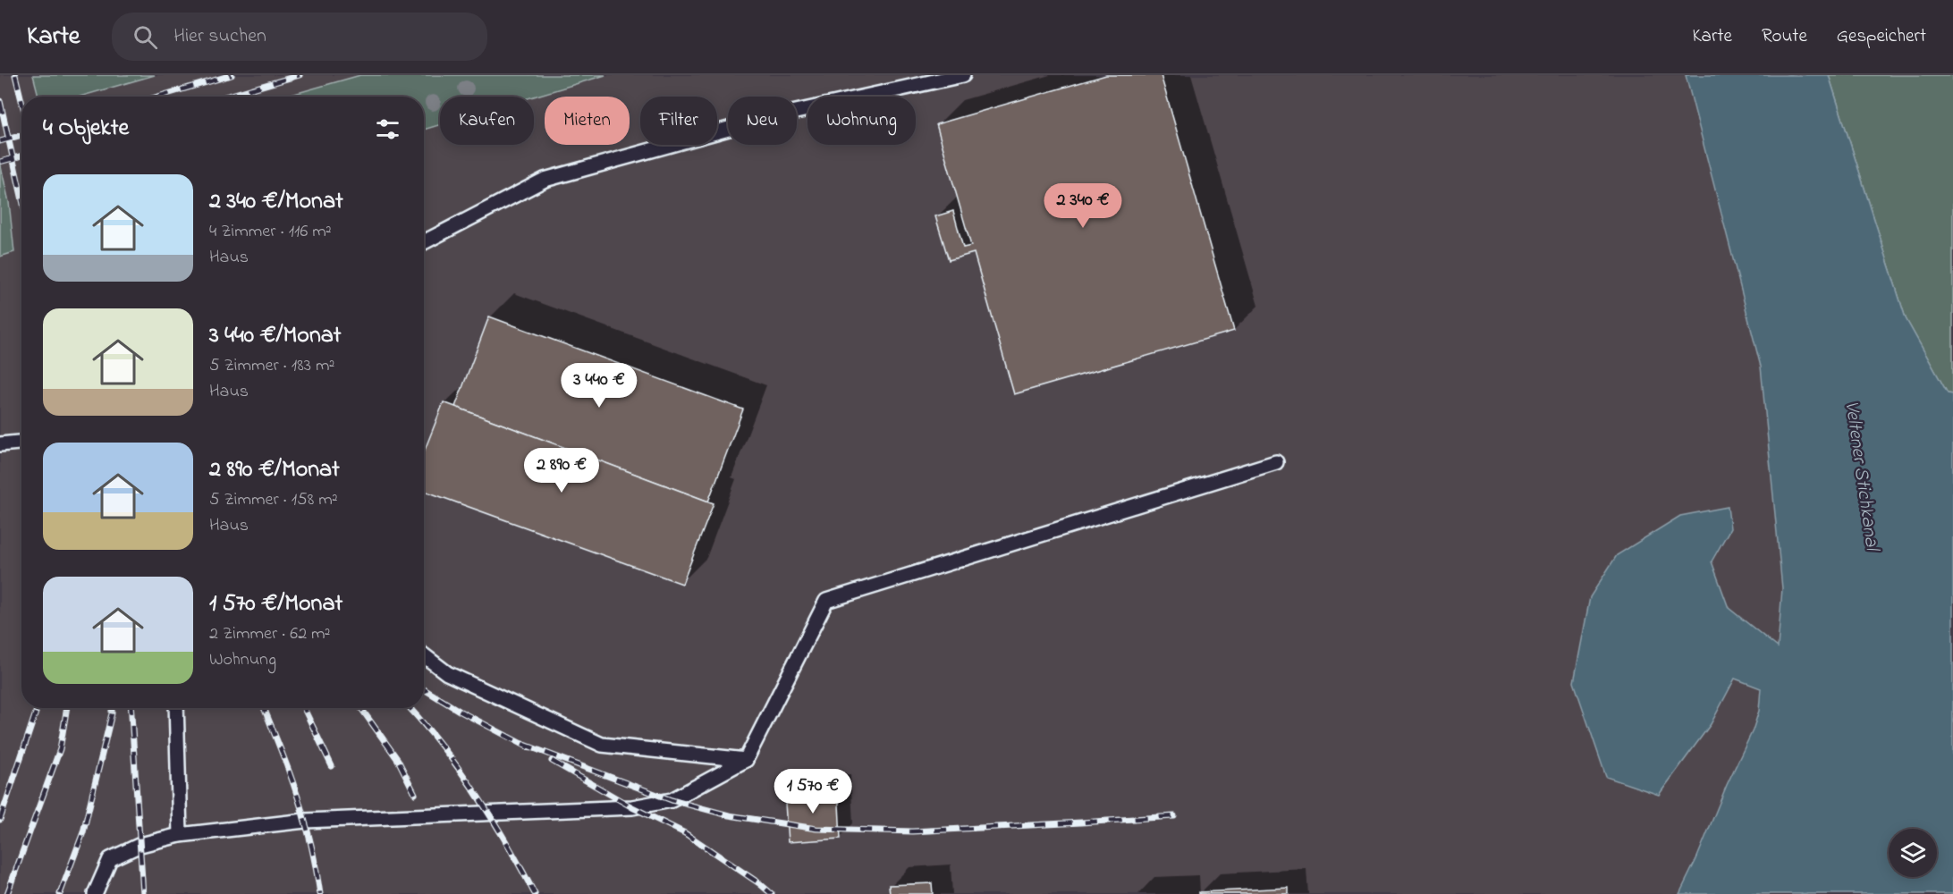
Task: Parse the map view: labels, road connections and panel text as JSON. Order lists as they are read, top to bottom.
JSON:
{
  "water": ["Veltener Stichkanal"],
  "page": {
    "header": "Karte",
    "search": "Hier suchen",
    "nav": ["Karte", "Route", "Gespeichert"],
    "chip": [
      "Kaufen",
      "Mieten",
      "Filter",
      "Neu",
      "Wohnung"
    ],
    "heading": "4 Objekte",
    "list": [
      {
        "name": "2 340 €/Monat",
        "note": "4 Zimmer · 116 m² · Haus"
      },
      {
        "name": "3 440 €/Monat",
        "note": "5 Zimmer · 183 m² · Haus"
      },
      {
        "name": "2 890 €/Monat",
        "note": "5 Zimmer · 158 m² · Haus"
      },
      {
        "name": "1 570 €/Monat",
        "note": "2 Zimmer · 62 m² · Wohnung"
      }
    ],
    "price": [
      "2 340 €",
      "3 440 €",
      "2 890 €",
      "1 570 €"
    ]
  }
}
